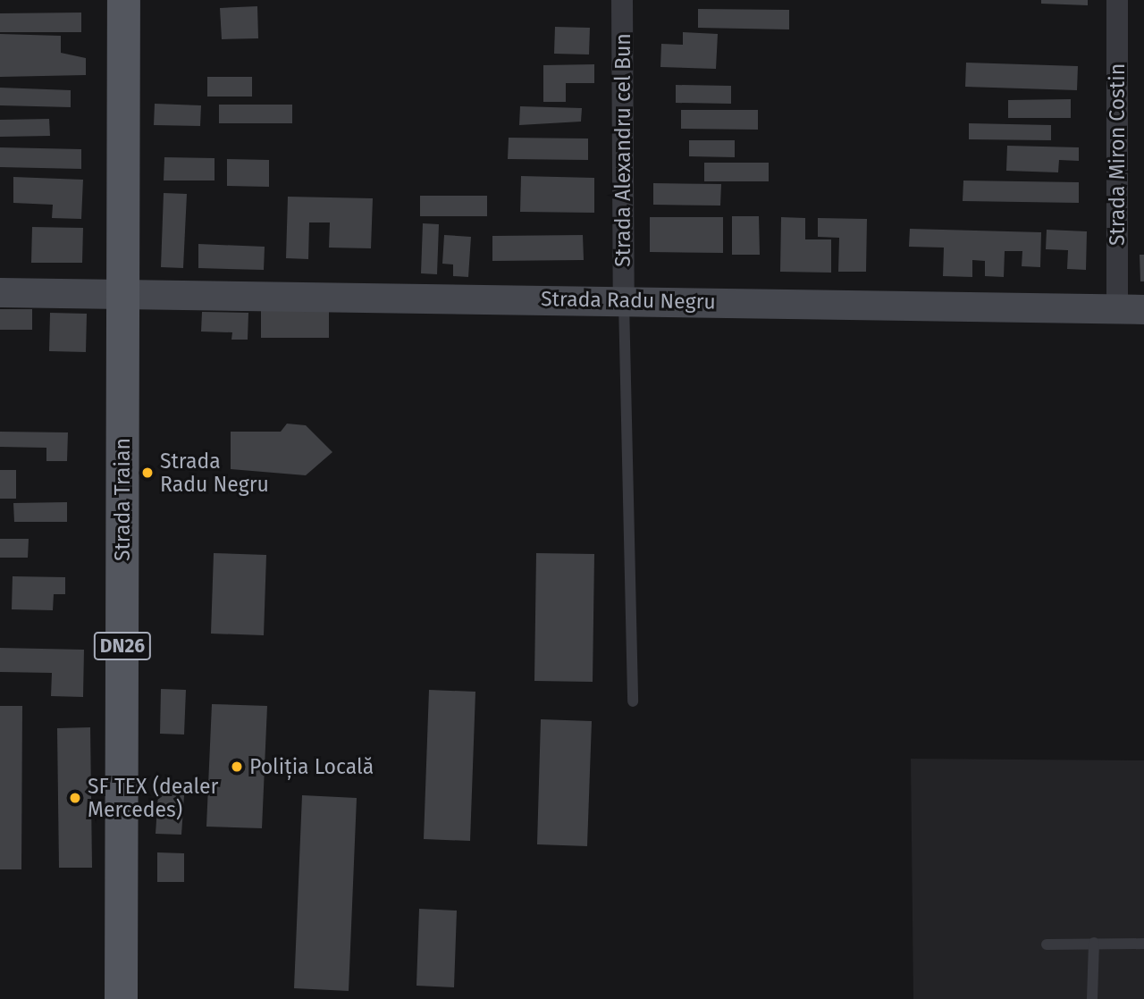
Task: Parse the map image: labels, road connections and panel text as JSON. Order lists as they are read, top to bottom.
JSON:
{
  "streets": {
    "main road": ["Strada Traian", "DN26"],
    "street": ["Strada Alexandru cel Bun", "Strada Miron Costin", "Strada Radu Negru"]
  },
  "crossings": [
    ["Strada Alexandru cel Bun", "Strada Radu Negru"],
    ["Strada Miron Costin", "Strada Radu Negru"],
    ["Strada Radu Negru", "Strada Traian"]
  ],
  "places": ["Strada Radu Negru", "Poliția Locală", "SF TEX (dealer Mercedes)"]
}
